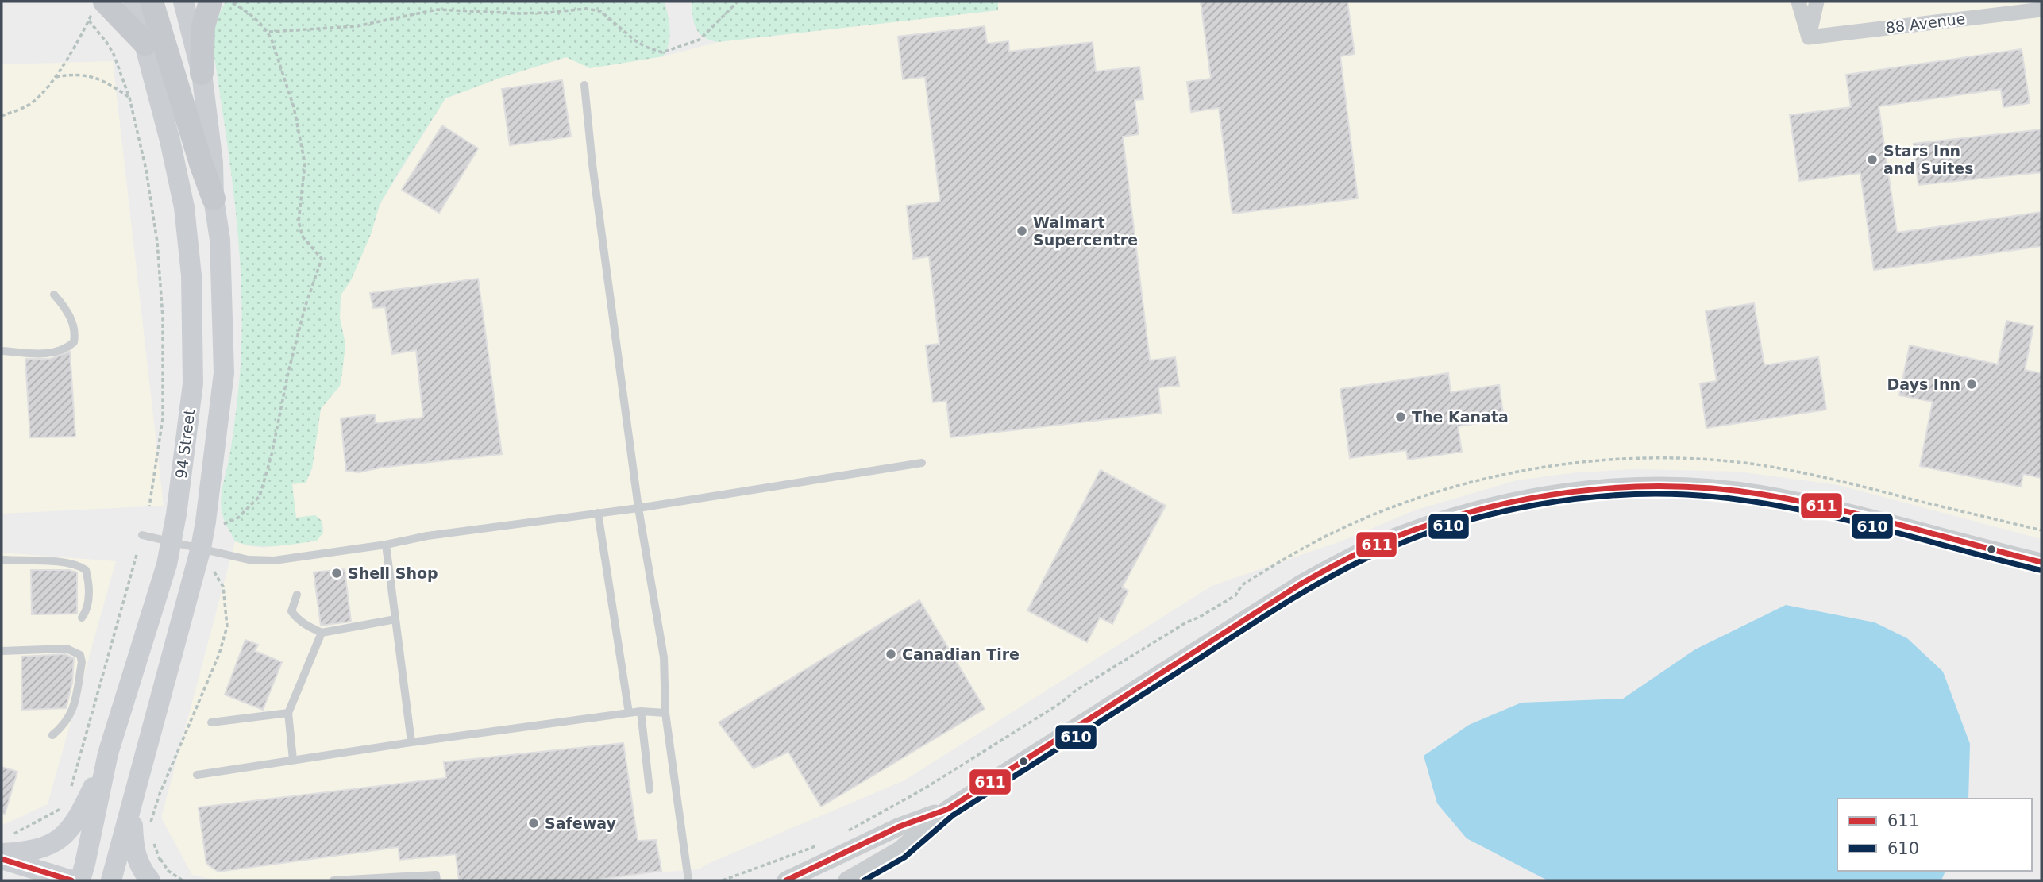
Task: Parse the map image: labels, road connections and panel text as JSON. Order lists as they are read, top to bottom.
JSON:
{
  "streets": {
    "main road": ["94 Street"],
    "street": ["88 Avenue"]
  },
  "places": [
    "Stars Inn and Suites",
    "Walmart Supercentre",
    "Days Inn",
    "The Kanata",
    "Shell Shop",
    "Canadian Tire",
    "Safeway"
  ],
  "lines": ["transit line 611", "transit line 610"],
  "legend": ["611", "610"]
}
